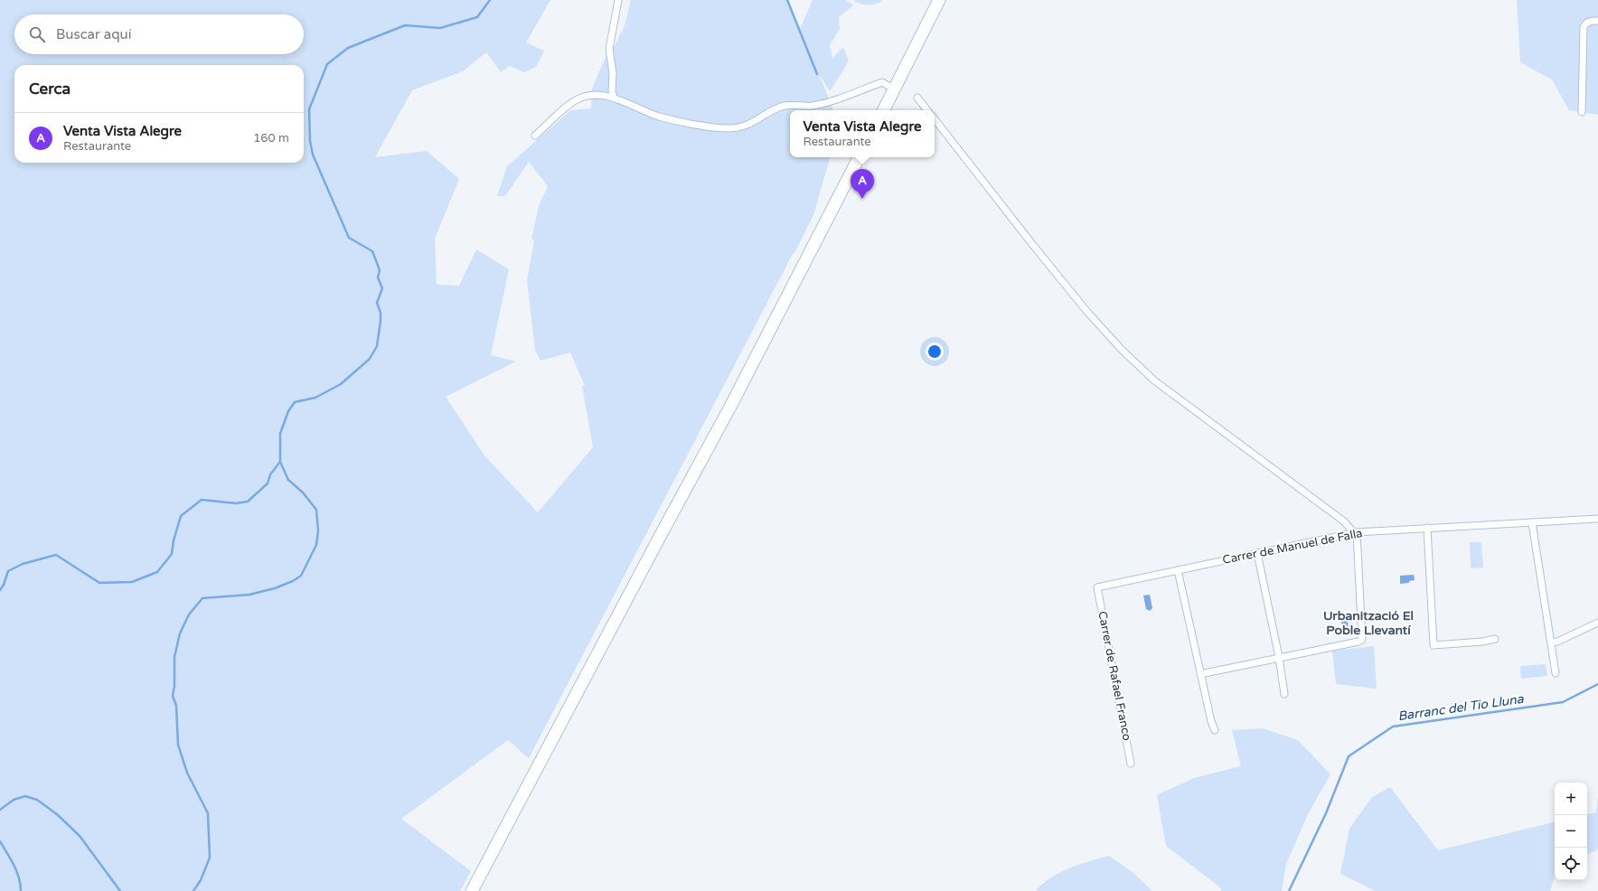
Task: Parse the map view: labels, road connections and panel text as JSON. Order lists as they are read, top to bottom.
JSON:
{
  "streets": {
    "street": ["Carrer de Manuel de Falla", "Carrer de Rafael Franco"]
  },
  "crossings": [
    ["Carrer de Manuel de Falla", "Carrer de Rafael Franco"]
  ],
  "districts": ["Urbanització El Poble Llevantí"],
  "water": ["Barranc del Tio Lluna"],
  "page": {
    "search": "Buscar aquí",
    "heading": "Cerca",
    "popup": ["Venta Vista Alegre", "Restaurante"],
    "list": [
      {
        "mark": "A",
        "name": "Venta Vista Alegre",
        "note": "Restaurante",
        "value": "160 m"
      }
    ],
    "pins": "A",
    "map_buttons": ["+", "−"]
  }
}
